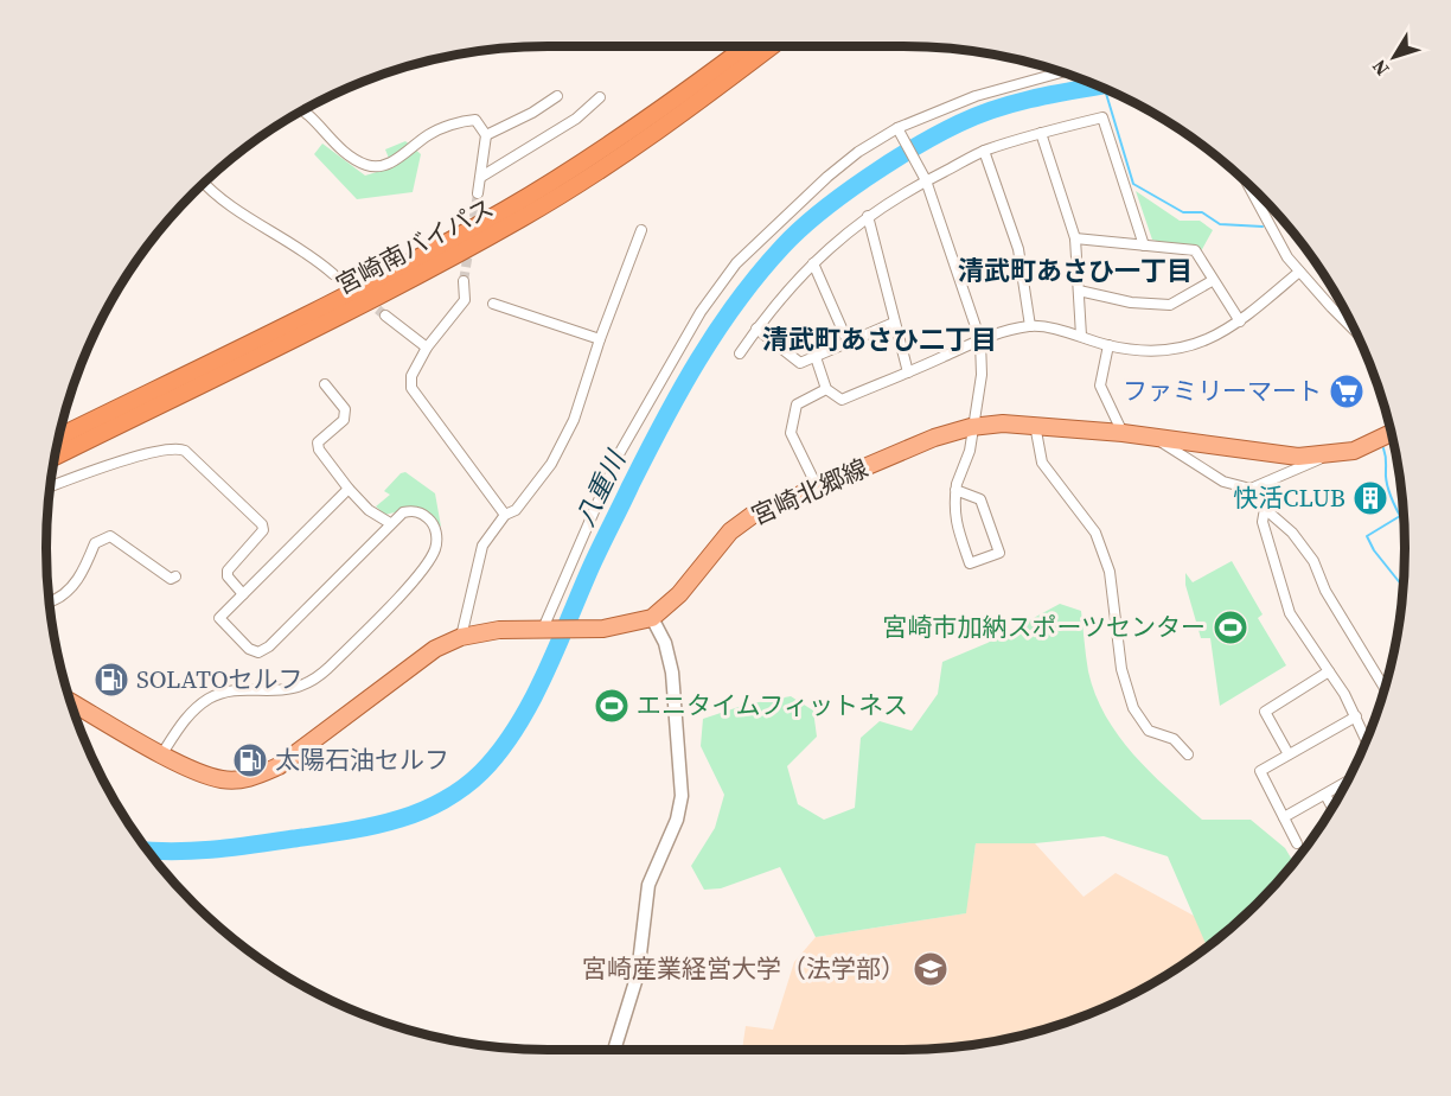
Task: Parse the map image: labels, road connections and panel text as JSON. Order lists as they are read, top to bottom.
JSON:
{
  "streets": {
    "highway": ["宮崎南バイパス"],
    "main road": ["宮崎北郷線"]
  },
  "districts": ["清武町あさひ一丁目", "清武町あさひ二丁目"],
  "water": ["八重川"],
  "places": {
    "supermarket": ["ファミリーマート"],
    "building": ["快活CLUB"],
    "sports": ["宮崎市加納スポーツセンター", "エニタイムフィットネス"],
    "fuel station": ["SOLATOセルフ", "太陽石油セルフ"],
    "school or university": ["宮崎産業経営大学（法学部）"]
  },
  "north": "bottom left"
}
